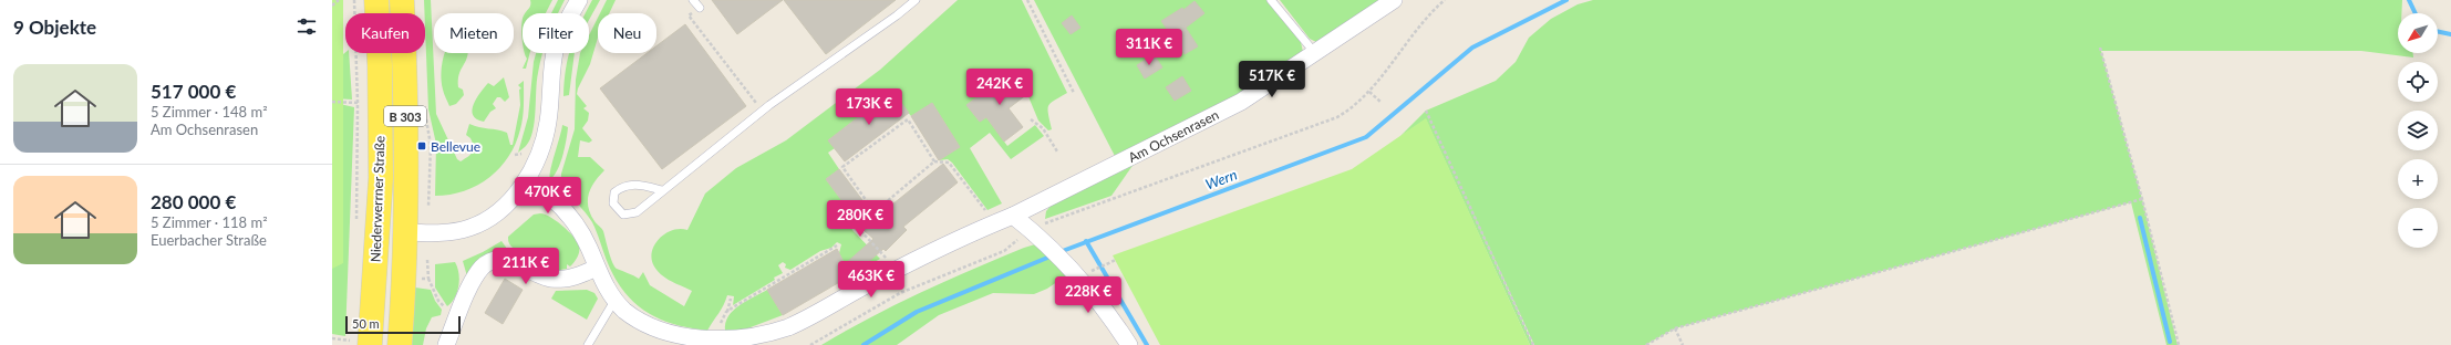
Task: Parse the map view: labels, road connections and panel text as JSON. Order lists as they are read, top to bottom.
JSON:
{
  "streets": {
    "main road": ["B 303", "Niederwerrner Straße"],
    "street": ["Am Ochsenrasen"]
  },
  "water": ["Wern"],
  "places": {
    "transit": ["Bellevue"]
  },
  "scale_bar": "50 m",
  "north": "bottom left",
  "page": {
    "heading": "9 Objekte",
    "map_buttons": ["+", "−"],
    "chip": [
      "Kaufen",
      "Mieten",
      "Filter",
      "Neu"
    ],
    "price": [
      "311K €",
      "517K €",
      "242K €",
      "173K €",
      "470K €",
      "280K €",
      "211K €",
      "463K €",
      "228K €"
    ],
    "list": [
      {
        "name": "517 000 €",
        "note": "5 Zimmer · 148 m² · Am Ochsenrasen"
      },
      {
        "name": "280 000 €",
        "note": "5 Zimmer · 118 m² · Euerbacher Straße"
      }
    ],
    "scale": "50 m"
  }
}
